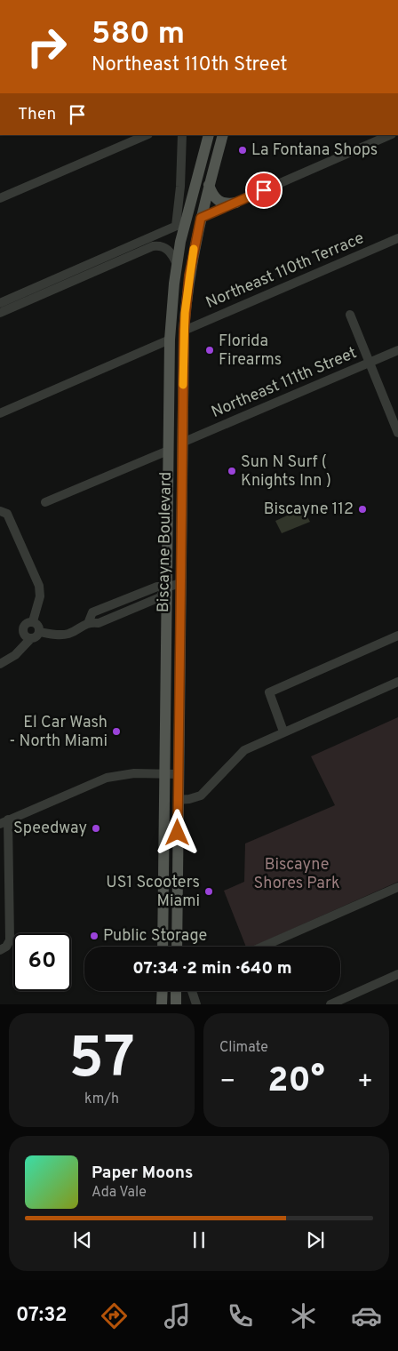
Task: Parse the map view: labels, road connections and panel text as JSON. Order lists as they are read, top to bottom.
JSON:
{
  "streets": {
    "main road": ["Biscayne Boulevard"],
    "street": ["Northeast 110th Terrace", "Northeast 111th Street"]
  },
  "crossings": [
    ["Northeast 110th Terrace", "Biscayne Boulevard"],
    ["Northeast 111th Street", "Biscayne Boulevard"]
  ],
  "parks": ["Biscayne Shores Park"],
  "places": [
    "La Fontana Shops",
    "Florida Firearms",
    "Sun N Surf ( Knights Inn )",
    "Biscayne 112",
    "El Car Wash - North Miami",
    "Speedway",
    "US1 Scooters Miami",
    "Public Storage"
  ],
  "page": {
    "turn": ["580 m", "Northeast 110th Street"],
    "then": "Then",
    "limit": "60",
    "trip": "07:34 · 2 min · 640 m",
    "tile": [
      ["57", "km/h"],
      "Climate"
    ],
    "heat": ["−", "20°", "+"],
    "song": ["Paper Moons", "Ada Vale"],
    "tabs": "07:32"
  }
}
